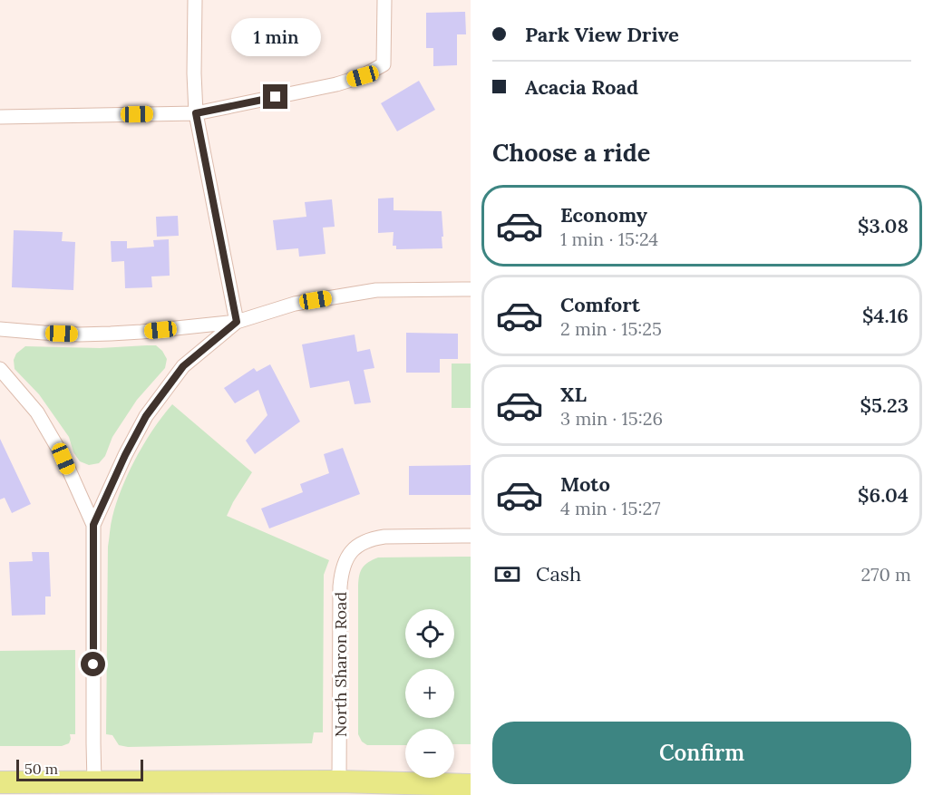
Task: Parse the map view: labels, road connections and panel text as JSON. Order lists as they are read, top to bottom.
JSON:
{
  "streets": {
    "street": ["North Sharon Road"]
  },
  "scale_bar": "50 m",
  "page": {
    "banner": ["Park View Drive", "Acacia Road"],
    "bubble": "1 min",
    "heading": "Choose a ride",
    "list": [
      {
        "name": "Economy",
        "note": "1 min · 15:24",
        "value": "$3.08"
      },
      {
        "name": "Comfort",
        "note": "2 min · 15:25",
        "value": "$4.16"
      },
      {
        "name": "XL",
        "note": "3 min · 15:26",
        "value": "$5.23"
      },
      {
        "name": "Moto",
        "note": "4 min · 15:27",
        "value": "$6.04"
      }
    ],
    "pay": ["Cash", "270 m"],
    "map_buttons": ["+", "−"],
    "buttons": "Confirm",
    "scale": "50 m"
  }
}
